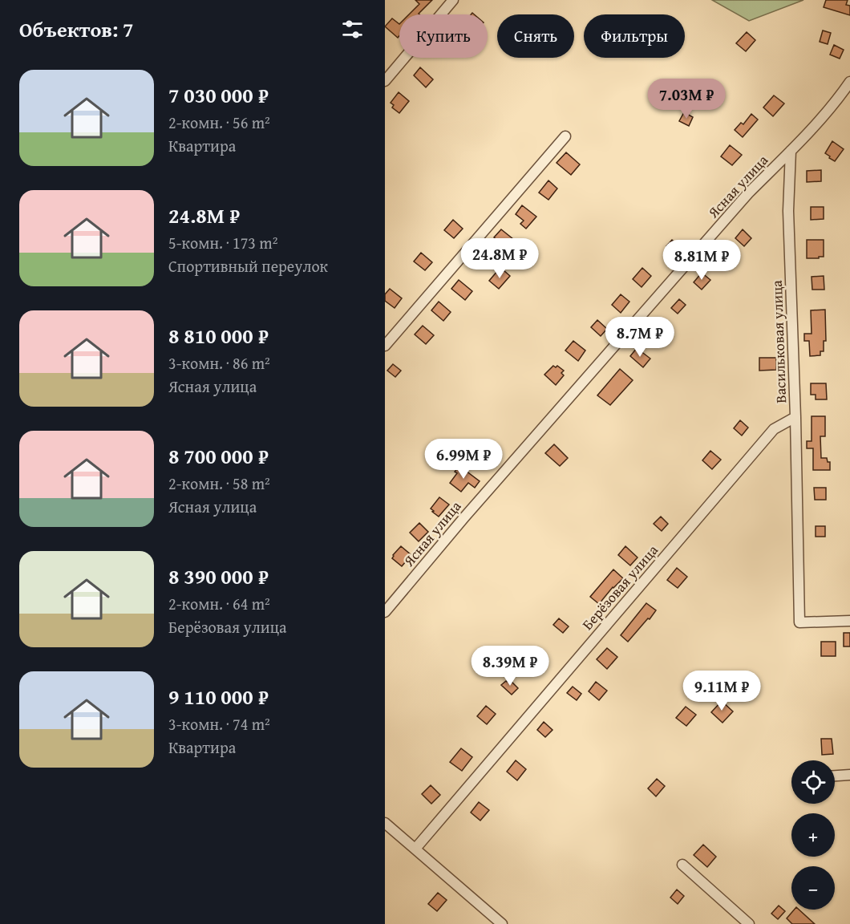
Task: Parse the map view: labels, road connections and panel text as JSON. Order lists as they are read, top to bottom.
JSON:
{
  "streets": {
    "street": ["Ясная улица", "Васильковая улица", "Берёзовая улица"]
  },
  "crossings": [
    ["Ясная улица", "Васильковая улица"],
    ["Васильковая улица", "Берёзовая улица"]
  ],
  "page": {
    "heading": "Объектов: 7",
    "chip": ["Купить", "Снять", "Фильтры"],
    "list": [
      {
        "name": "7 030 000 ₽",
        "note": "2-комн. · 56 m² · Квартира"
      },
      {
        "name": "24.8M ₽",
        "note": "5-комн. · 173 m² · Спортивный переулок"
      },
      {
        "name": "8 810 000 ₽",
        "note": "3-комн. · 86 m² · Ясная улица"
      },
      {
        "name": "8 700 000 ₽",
        "note": "2-комн. · 58 m² · Ясная улица"
      },
      {
        "name": "8 390 000 ₽",
        "note": "2-комн. · 64 m² · Берёзовая улица"
      },
      {
        "name": "9 110 000 ₽",
        "note": "3-комн. · 74 m² · Квартира"
      }
    ],
    "price": [
      "7.03M ₽",
      "24.8M ₽",
      "8.81M ₽",
      "8.7M ₽",
      "6.99M ₽",
      "8.39M ₽",
      "9.11M ₽"
    ],
    "map_buttons": ["+", "−"]
  }
}
